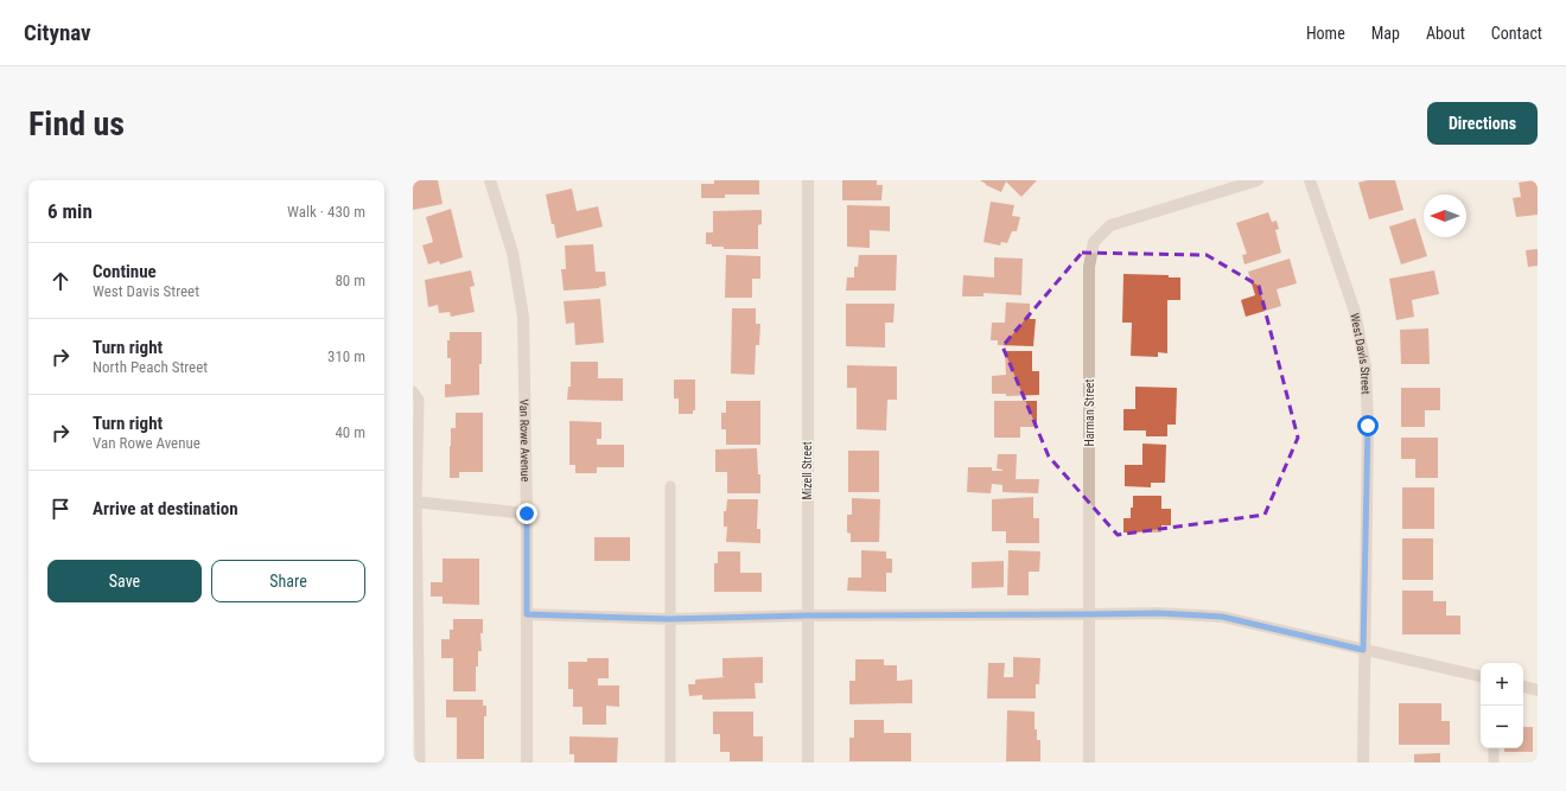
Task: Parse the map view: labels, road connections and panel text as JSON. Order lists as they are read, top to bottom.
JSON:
{
  "streets": {
    "street": [
      "West Davis Street",
      "Harman Street",
      "Van Rowe Avenue",
      "Mizell Street"
    ]
  },
  "north": "left",
  "page": {
    "header": "Citynav",
    "nav": [
      "Home",
      "Map",
      "About",
      "Contact"
    ],
    "buttons": [
      "Directions",
      ["Save", "Share"]
    ],
    "title": "Find us",
    "heading": ["6 min", "Walk · 430 m"],
    "list": [
      ["Continue", "West Davis Street", "80 m"],
      ["Turn right", "North Peach Street", "310 m"],
      ["Turn right", "Van Rowe Avenue", "40 m"],
      "Arrive at destination"
    ],
    "map_buttons": ["+", "−"]
  }
}
